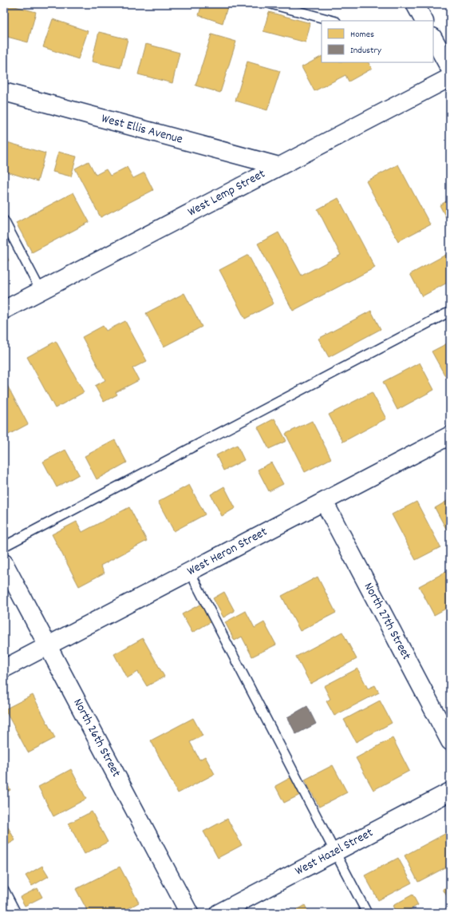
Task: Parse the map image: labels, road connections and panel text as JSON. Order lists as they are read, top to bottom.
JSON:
{
  "streets": {
    "street": [
      "West Ellis Avenue",
      "West Lemp Street",
      "West Heron Street",
      "North 27th Street",
      "North 26th Street",
      "West Hazel Street"
    ]
  },
  "crossings": [
    ["West Ellis Avenue", "West Lemp Street"],
    ["West Heron Street", "North 27th Street"],
    ["West Heron Street", "North 26th Street"]
  ],
  "legend": ["Homes", "Industry"]
}
